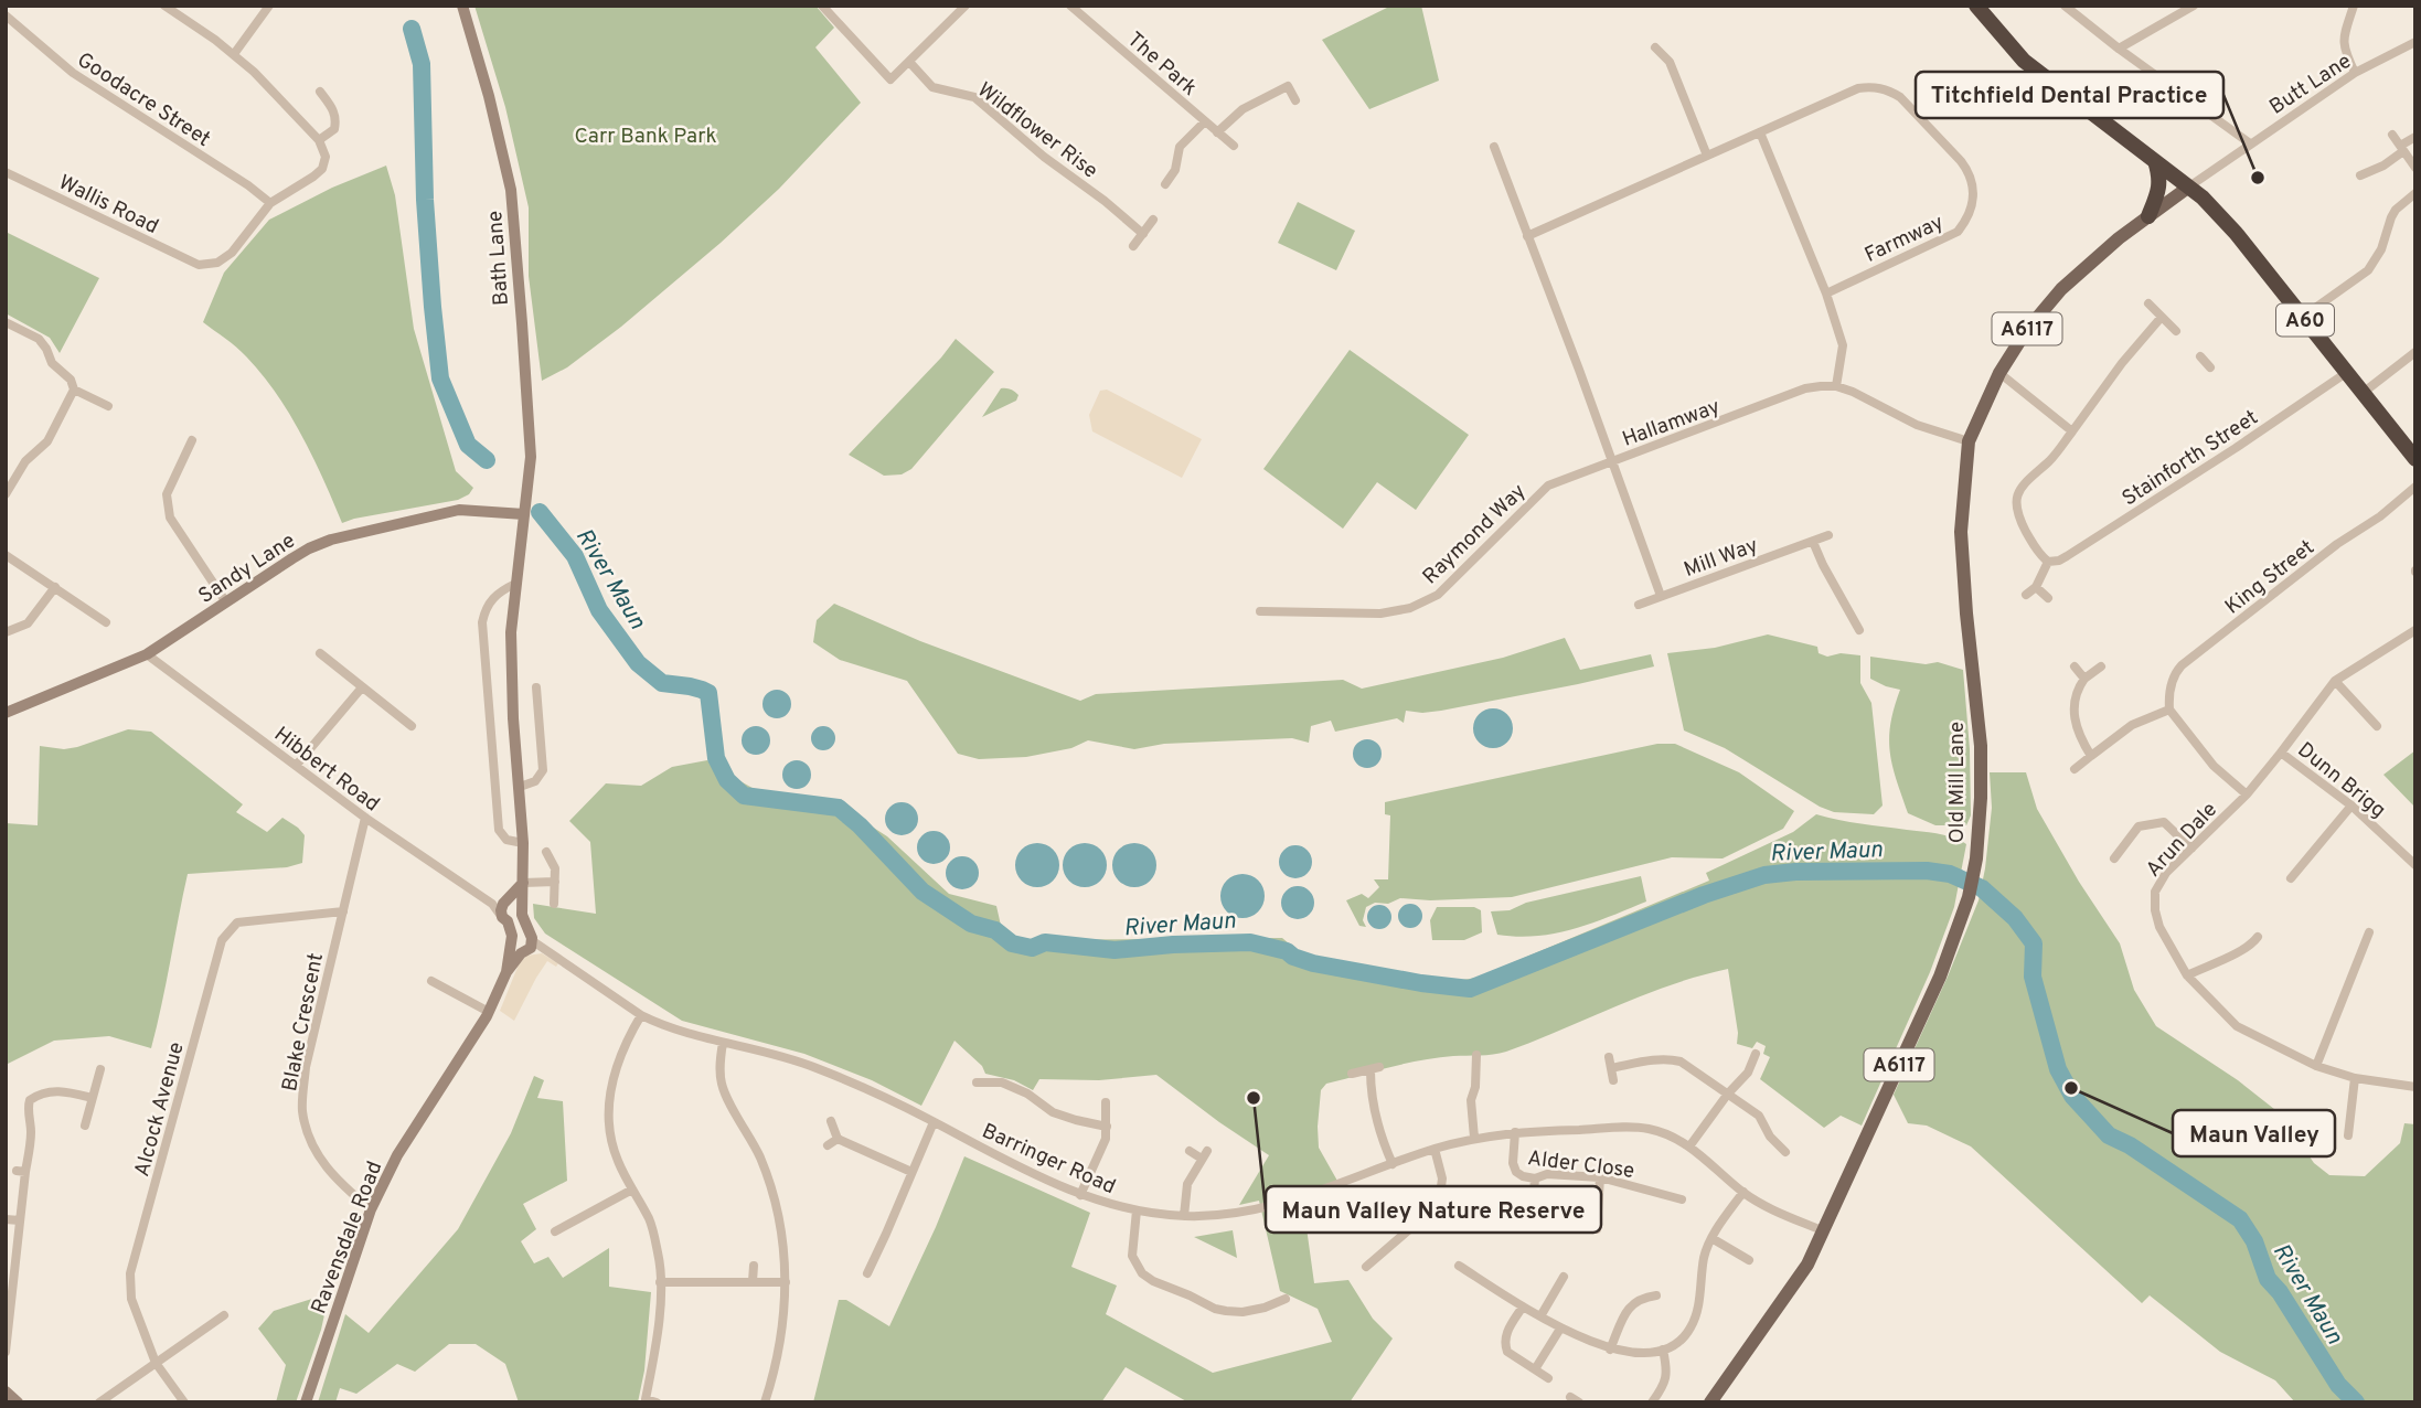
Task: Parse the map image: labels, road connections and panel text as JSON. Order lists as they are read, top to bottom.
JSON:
{
  "streets": {
    "highway": ["A60"],
    "main road": [
      "Bath Lane",
      "A6117",
      "Sandy Lane",
      "Old Mill Lane",
      "Ravensdale Road"
    ],
    "street": [
      "The Park",
      "Butt Lane",
      "Goodacre Street",
      "Wildflower Rise",
      "Wallis Road",
      "Farmway",
      "Hallamway",
      "Stainforth Street",
      "Raymond Way",
      "Mill Way",
      "King Street",
      "Hibbert Road",
      "Dunn Brigg",
      "Arun Dale",
      "Blake Crescent",
      "Alcock Avenue",
      "Barringer Road",
      "Alder Close"
    ]
  },
  "crossings": [
    ["Butt Lane", "A60"],
    ["Butt Lane", "Old Mill Lane"],
    ["Goodacre Street", "Wallis Road"],
    ["Farmway", "Hallamway"],
    ["Bath Lane", "Sandy Lane"],
    ["A60", "Stainforth Street"],
    ["A60", "Old Mill Lane"],
    ["Hallamway", "Raymond Way"],
    ["Sandy Lane", "Hibbert Road"],
    ["Hibbert Road", "Blake Crescent"],
    ["Dunn Brigg", "Arun Dale"],
    ["Old Mill Lane", "Barringer Road"],
    ["Blake Crescent", "Alcock Avenue"],
    ["Blake Crescent", "Ravensdale Road"],
    ["Barringer Road", "Alder Close"],
    ["Barringer Road", "Ravensdale Road"]
  ],
  "water": ["River Maun"],
  "parks": ["Carr Bank Park"],
  "places": ["Titchfield Dental Practice", "Maun Valley", "Maun Valley Nature Reserve"]
}
